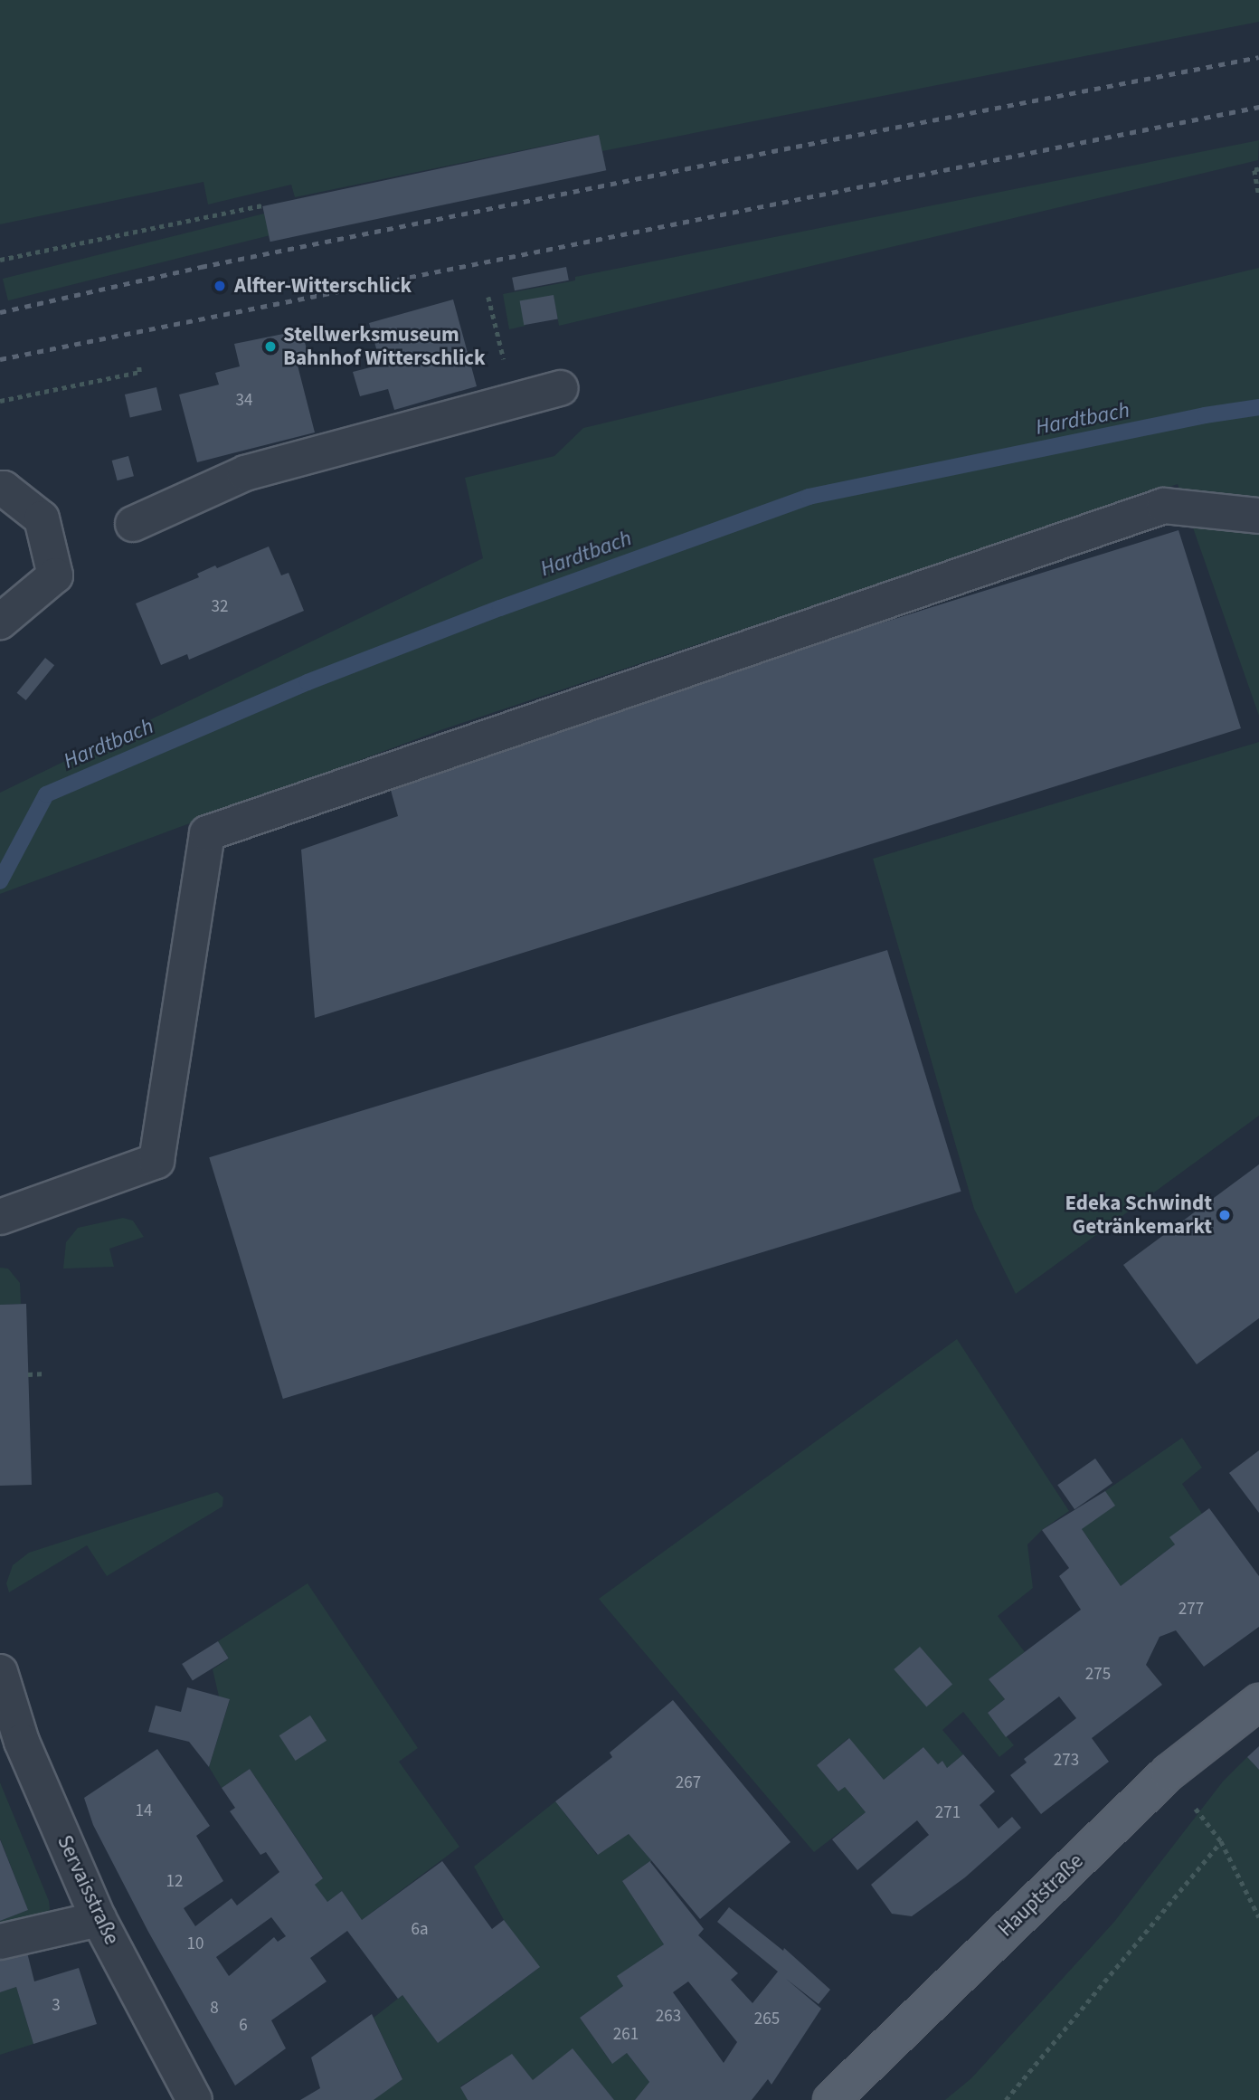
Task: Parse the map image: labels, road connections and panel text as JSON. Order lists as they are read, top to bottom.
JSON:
{
  "streets": {
    "main road": ["Hauptstraße"],
    "street": ["Servaisstraße"]
  },
  "water": ["Hardtbach"],
  "places": ["Alfter-Witterschlick", "Stellwerksmuseum Bahnhof Witterschlick", "Edeka Schwindt Getränkemarkt"],
  "house_numbers": [
    "34",
    "32",
    "277",
    "275",
    "273",
    "267",
    "14",
    "271",
    "12",
    "6a",
    "10",
    "3",
    "8",
    "263",
    "265",
    "6",
    "261"
  ]
}
